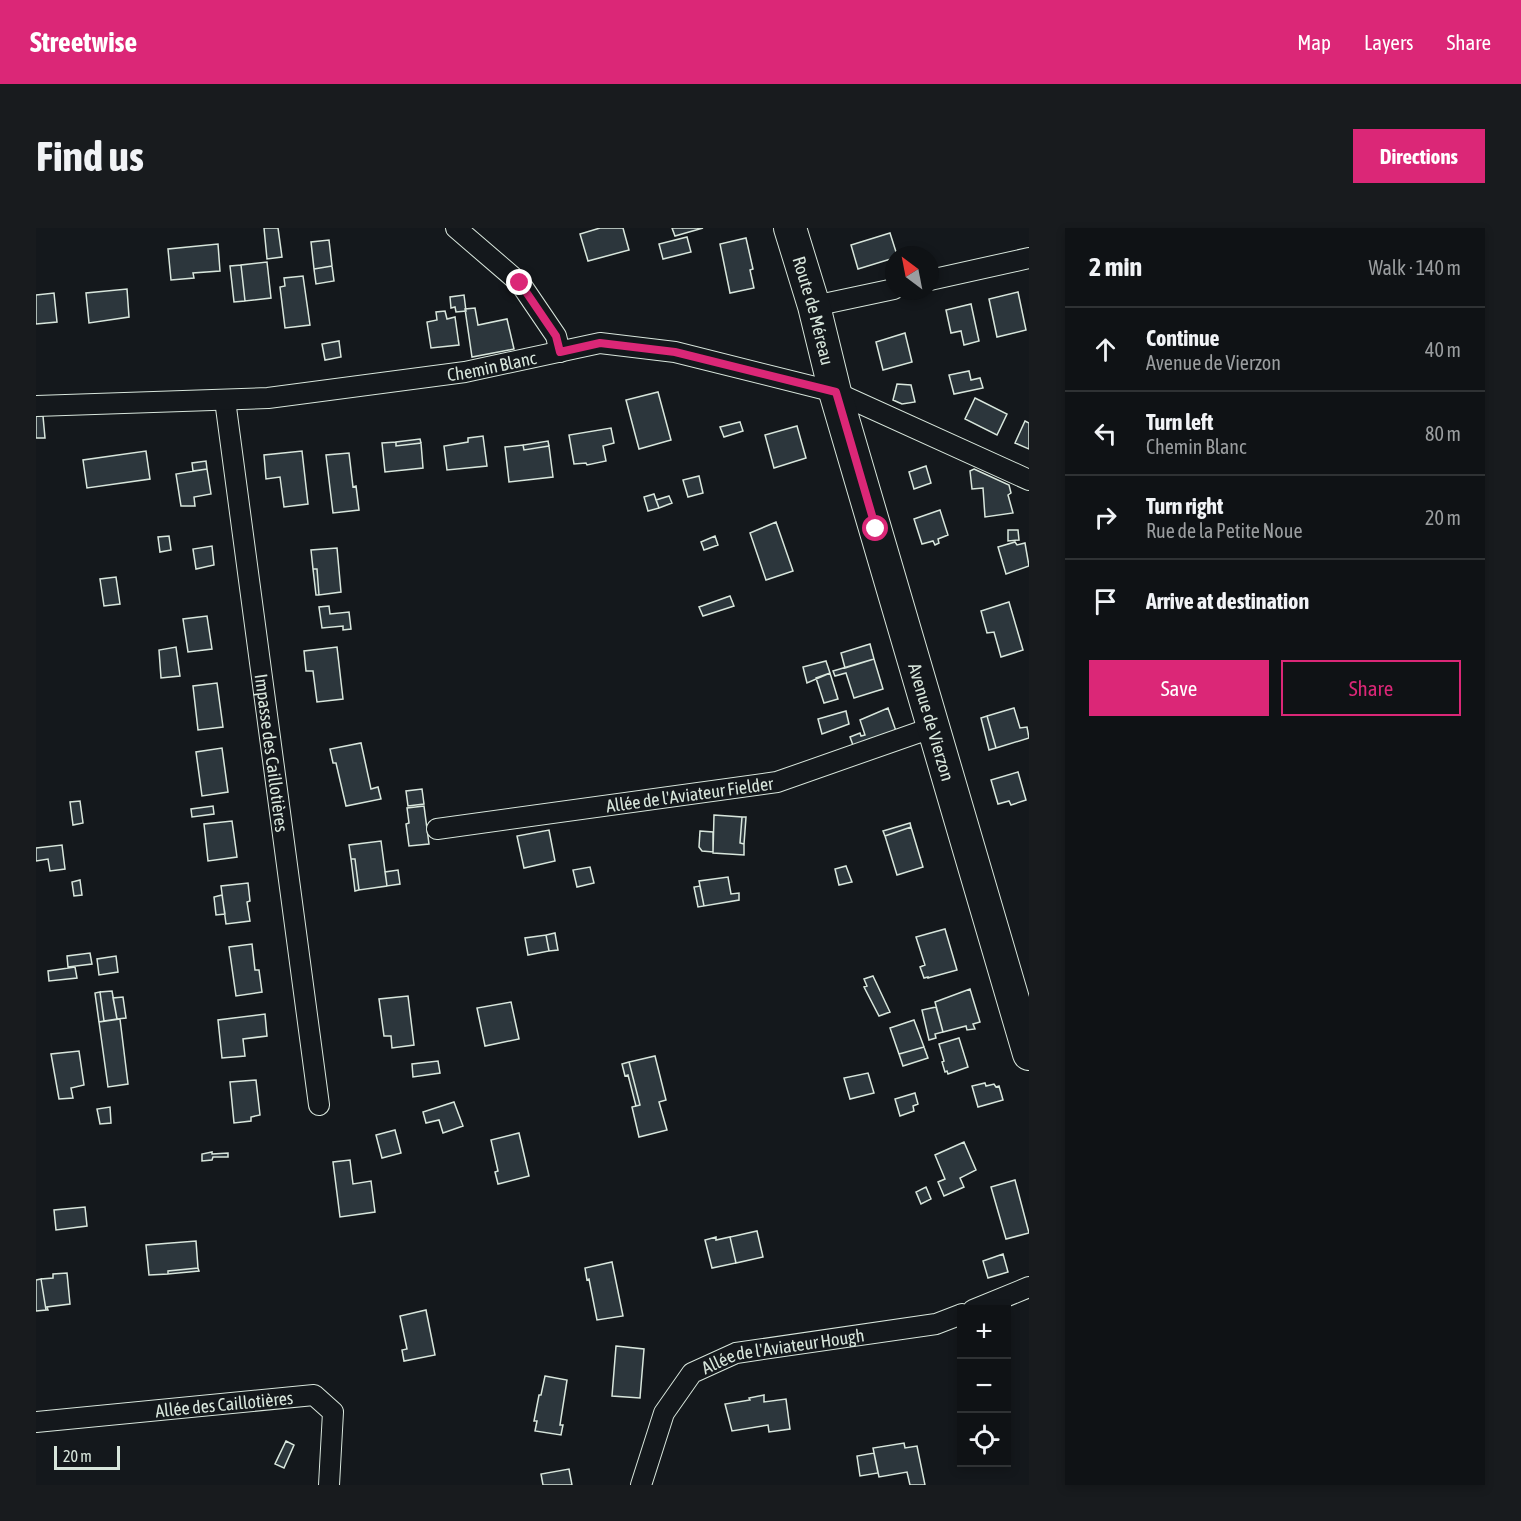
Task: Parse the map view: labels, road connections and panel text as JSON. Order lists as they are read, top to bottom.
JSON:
{
  "streets": {
    "main road": ["Route de Méreau", "Avenue de Vierzon"],
    "street": [
      "Chemin Blanc",
      "Impasse des Caillotières",
      "Allée de l'Aviateur Fielder",
      "Allée de l'Aviateur Hough",
      "Allée des Caillotières"
    ]
  },
  "crossings": [
    ["Route de Méreau", "Chemin Blanc"],
    ["Route de Méreau", "Avenue de Vierzon"],
    ["Chemin Blanc", "Avenue de Vierzon"],
    ["Chemin Blanc", "Impasse des Caillotières"],
    ["Avenue de Vierzon", "Allée de l'Aviateur Fielder"]
  ],
  "scale_bar": "20 m",
  "north": "top left",
  "page": {
    "header": "Streetwise",
    "nav": ["Map", "Layers", "Share"],
    "buttons": [
      "Directions",
      ["Save", "Share"]
    ],
    "title": "Find us",
    "heading": ["2 min", "Walk · 140 m"],
    "list": [
      ["Continue", "Avenue de Vierzon", "40 m"],
      ["Turn left", "Chemin Blanc", "80 m"],
      ["Turn right", "Rue de la Petite Noue", "20 m"],
      "Arrive at destination"
    ],
    "map_buttons": ["+", "−"],
    "scale": "20 m"
  }
}
